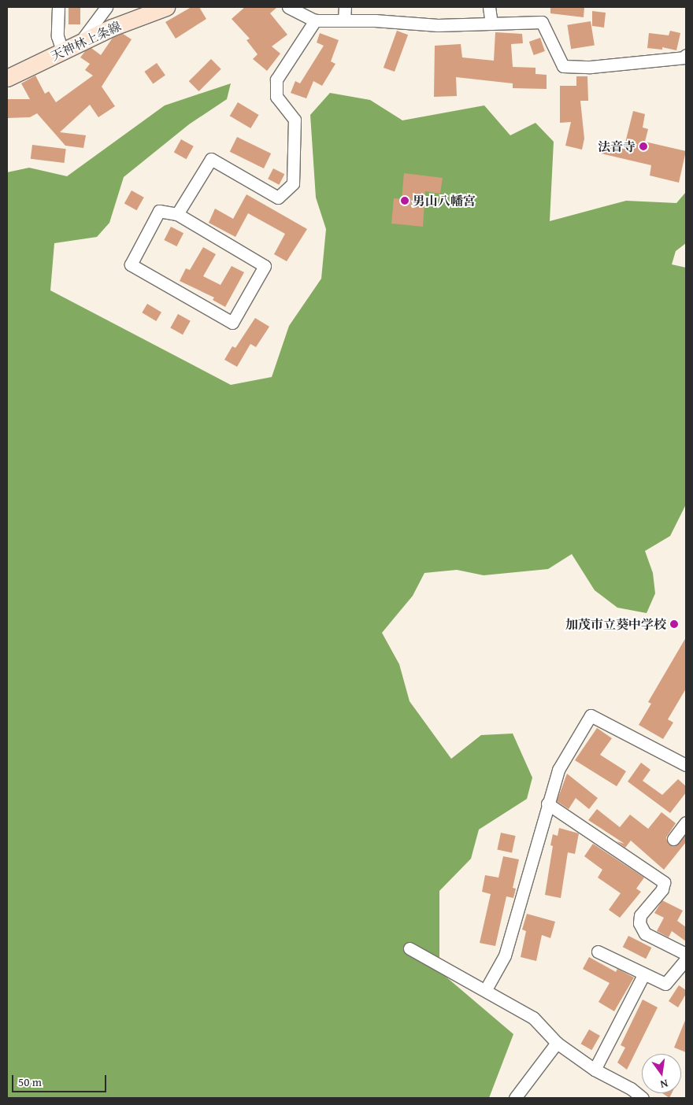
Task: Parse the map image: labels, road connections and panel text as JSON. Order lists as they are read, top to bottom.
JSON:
{
  "streets": {
    "main road": ["天神林上条線"]
  },
  "places": ["法音寺", "男山八幡宮", "加茂市立葵中学校"],
  "scale_bar": "50 m",
  "north": "bottom"
}
